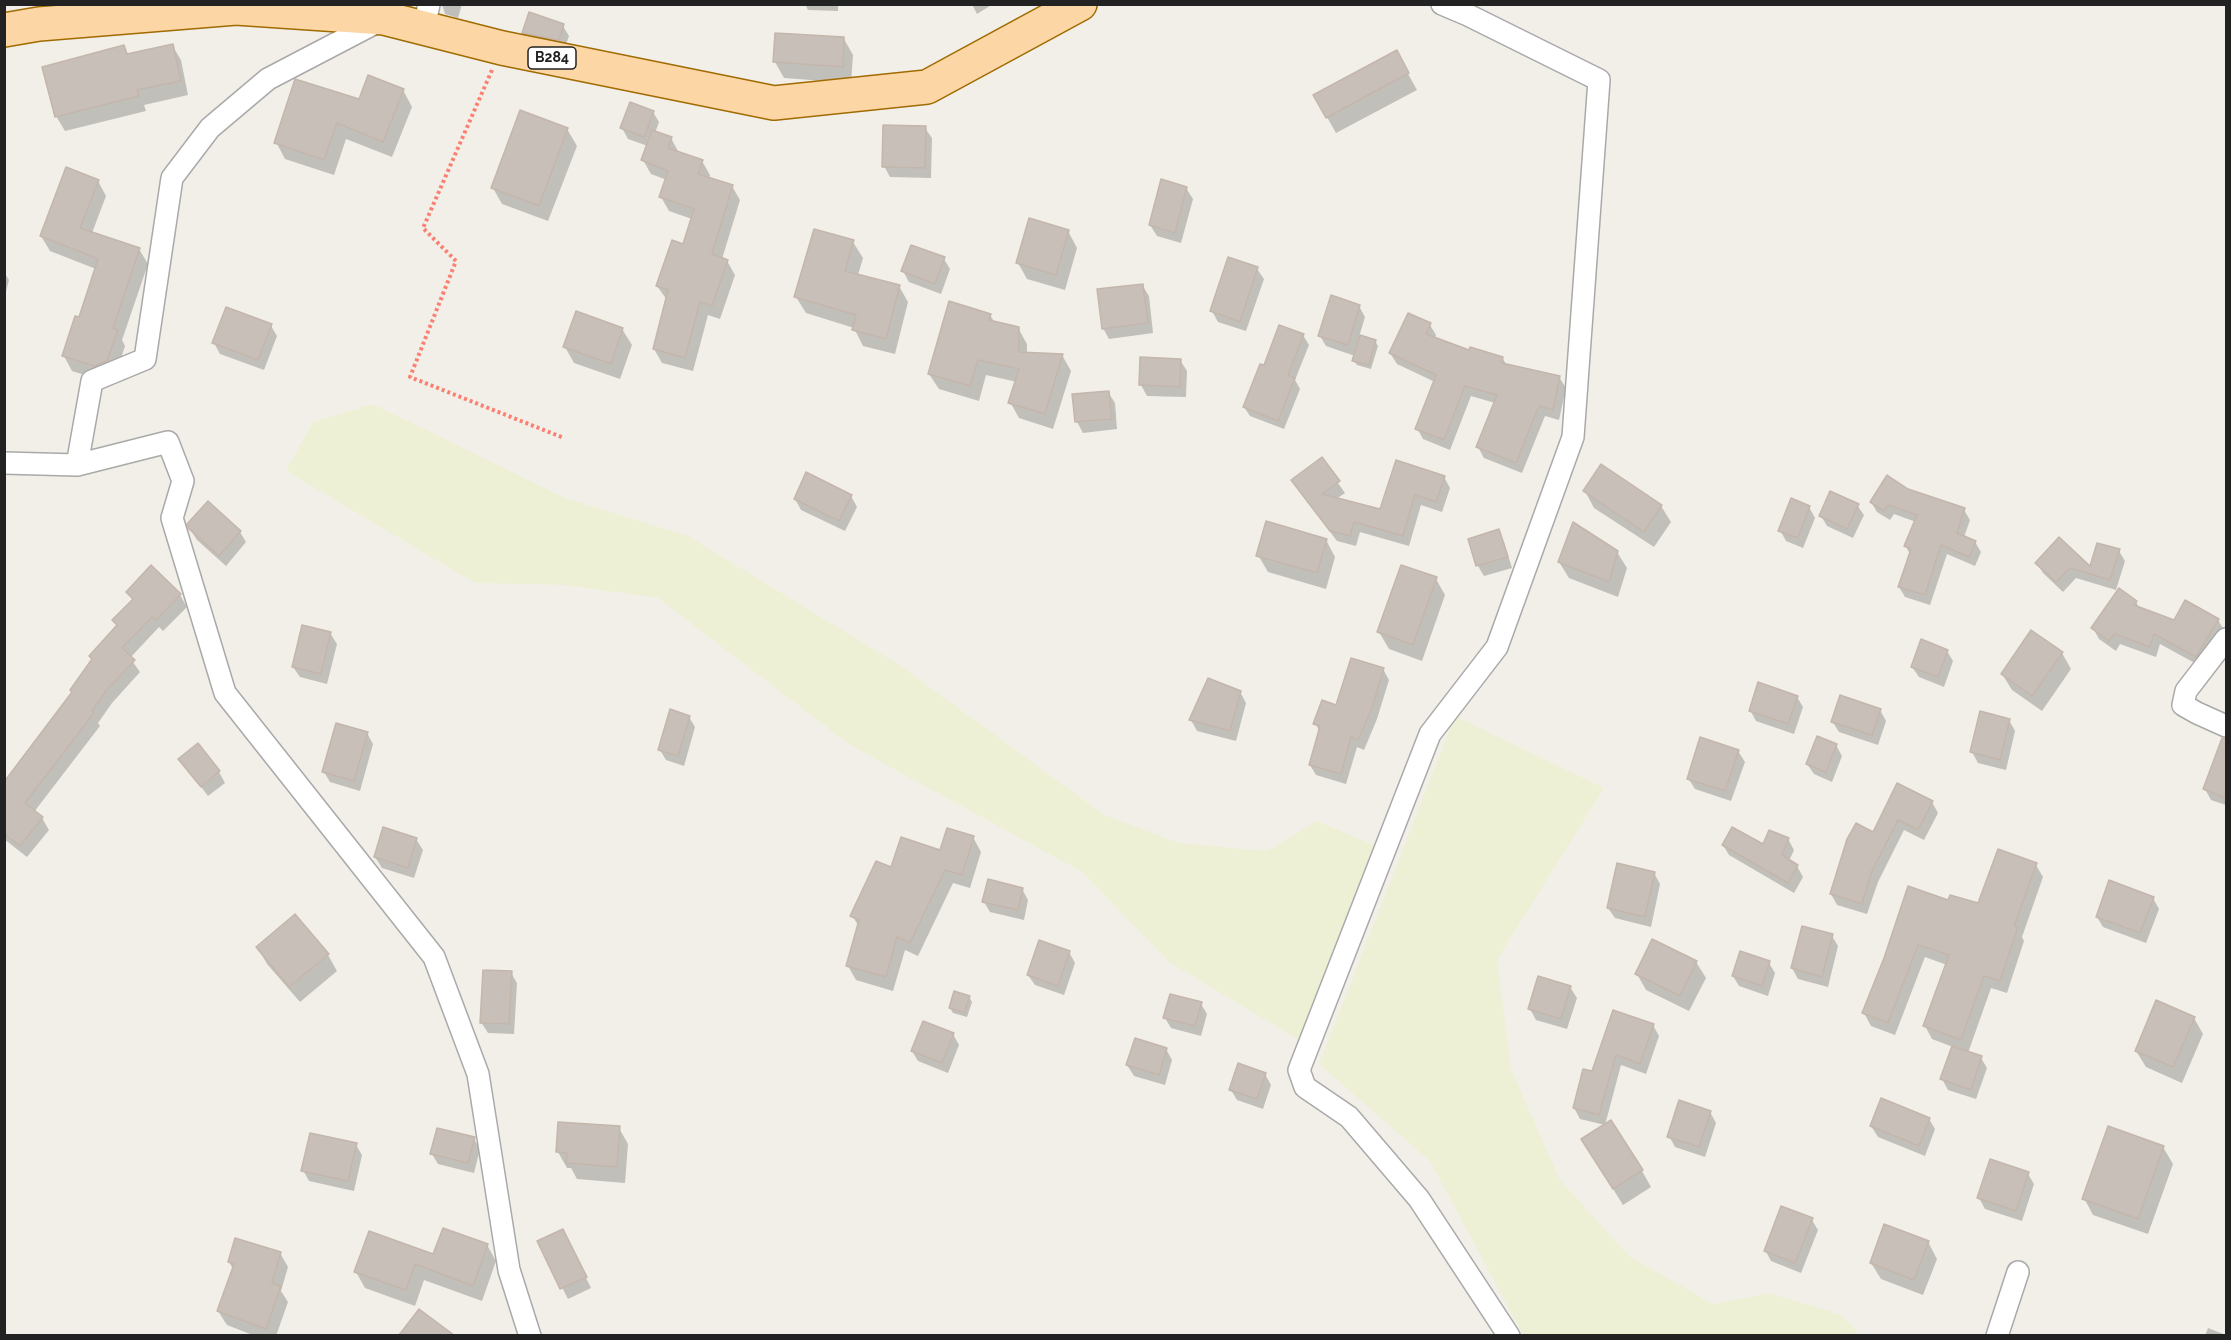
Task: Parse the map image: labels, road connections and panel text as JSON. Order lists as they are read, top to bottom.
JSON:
{
  "streets": {
    "main road": ["B284"]
  }
}
